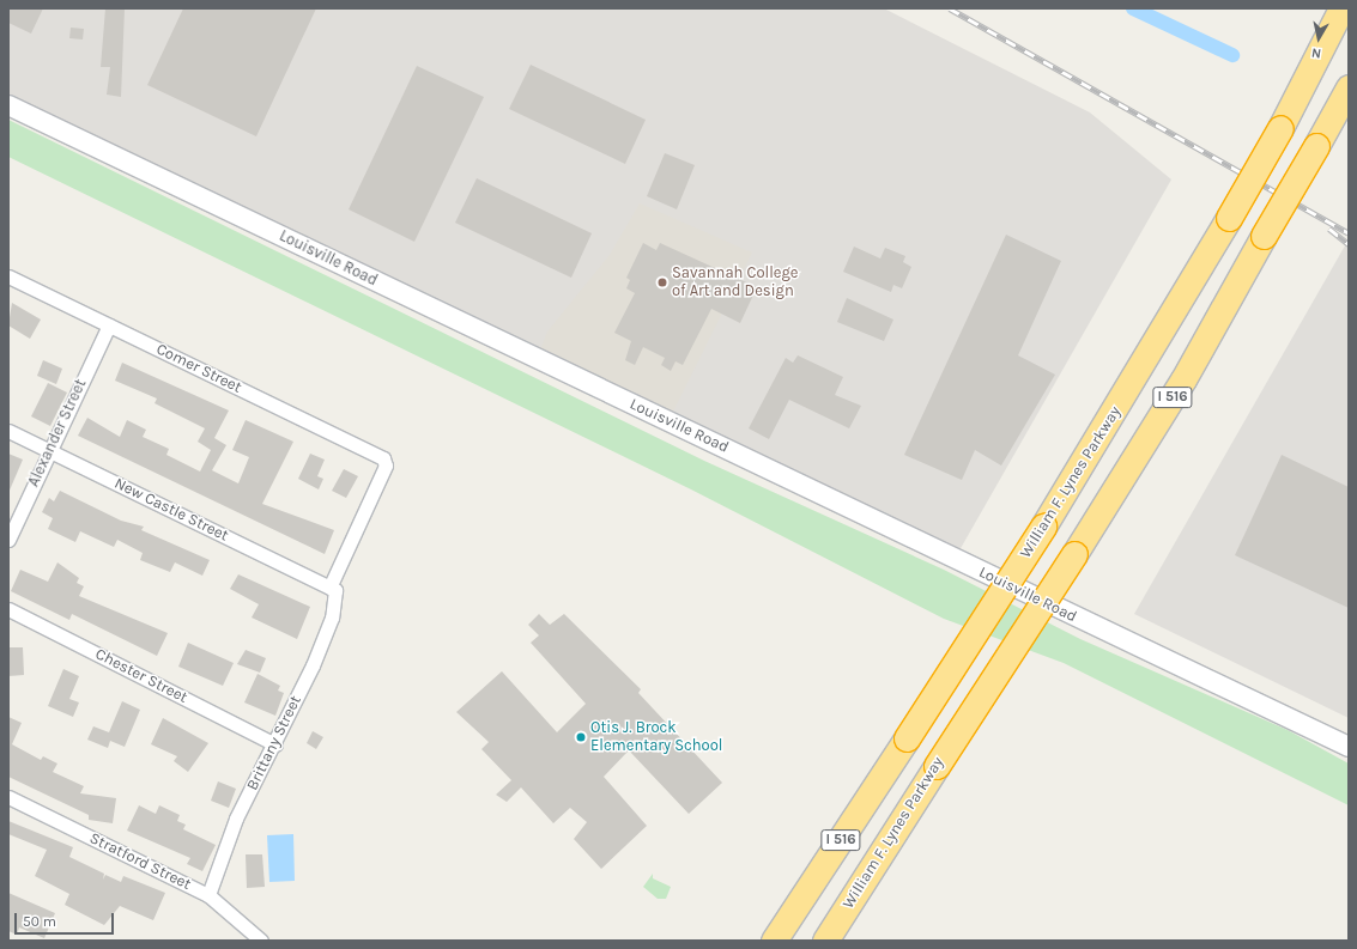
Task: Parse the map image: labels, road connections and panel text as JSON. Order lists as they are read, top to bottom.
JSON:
{
  "streets": {
    "highway": ["I 516", "William F. Lynes Parkway"],
    "main road": ["Louisville Road"],
    "street": [
      "Comer Street",
      "Alexander Street",
      "New Castle Street",
      "Chester Street",
      "Brittany Street",
      "Stratford Street"
    ]
  },
  "crossings": [
    ["Comer Street", "Alexander Street"],
    ["Comer Street", "Brittany Street"],
    ["Alexander Street", "New Castle Street"],
    ["New Castle Street", "Brittany Street"],
    ["Chester Street", "Brittany Street"],
    ["Brittany Street", "Stratford Street"]
  ],
  "places": ["Savannah College of Art and Design", "Otis J. Brock Elementary School"],
  "scale_bar": "50 m",
  "north": "bottom"
}
